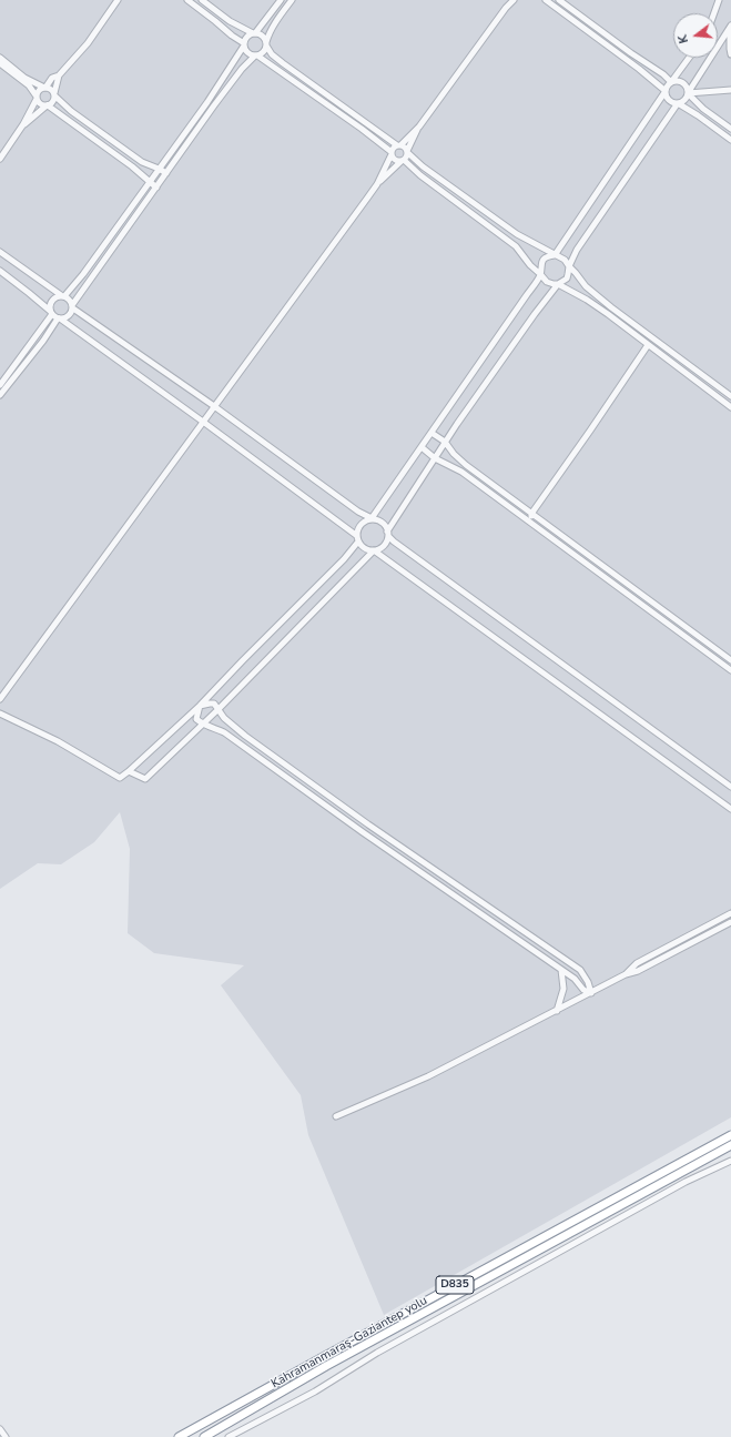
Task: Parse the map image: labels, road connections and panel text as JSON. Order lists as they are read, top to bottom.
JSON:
{
  "streets": {
    "highway": ["D835", "Kahramanmaraş-Gaziantep yolu"]
  },
  "north": "left"
}
